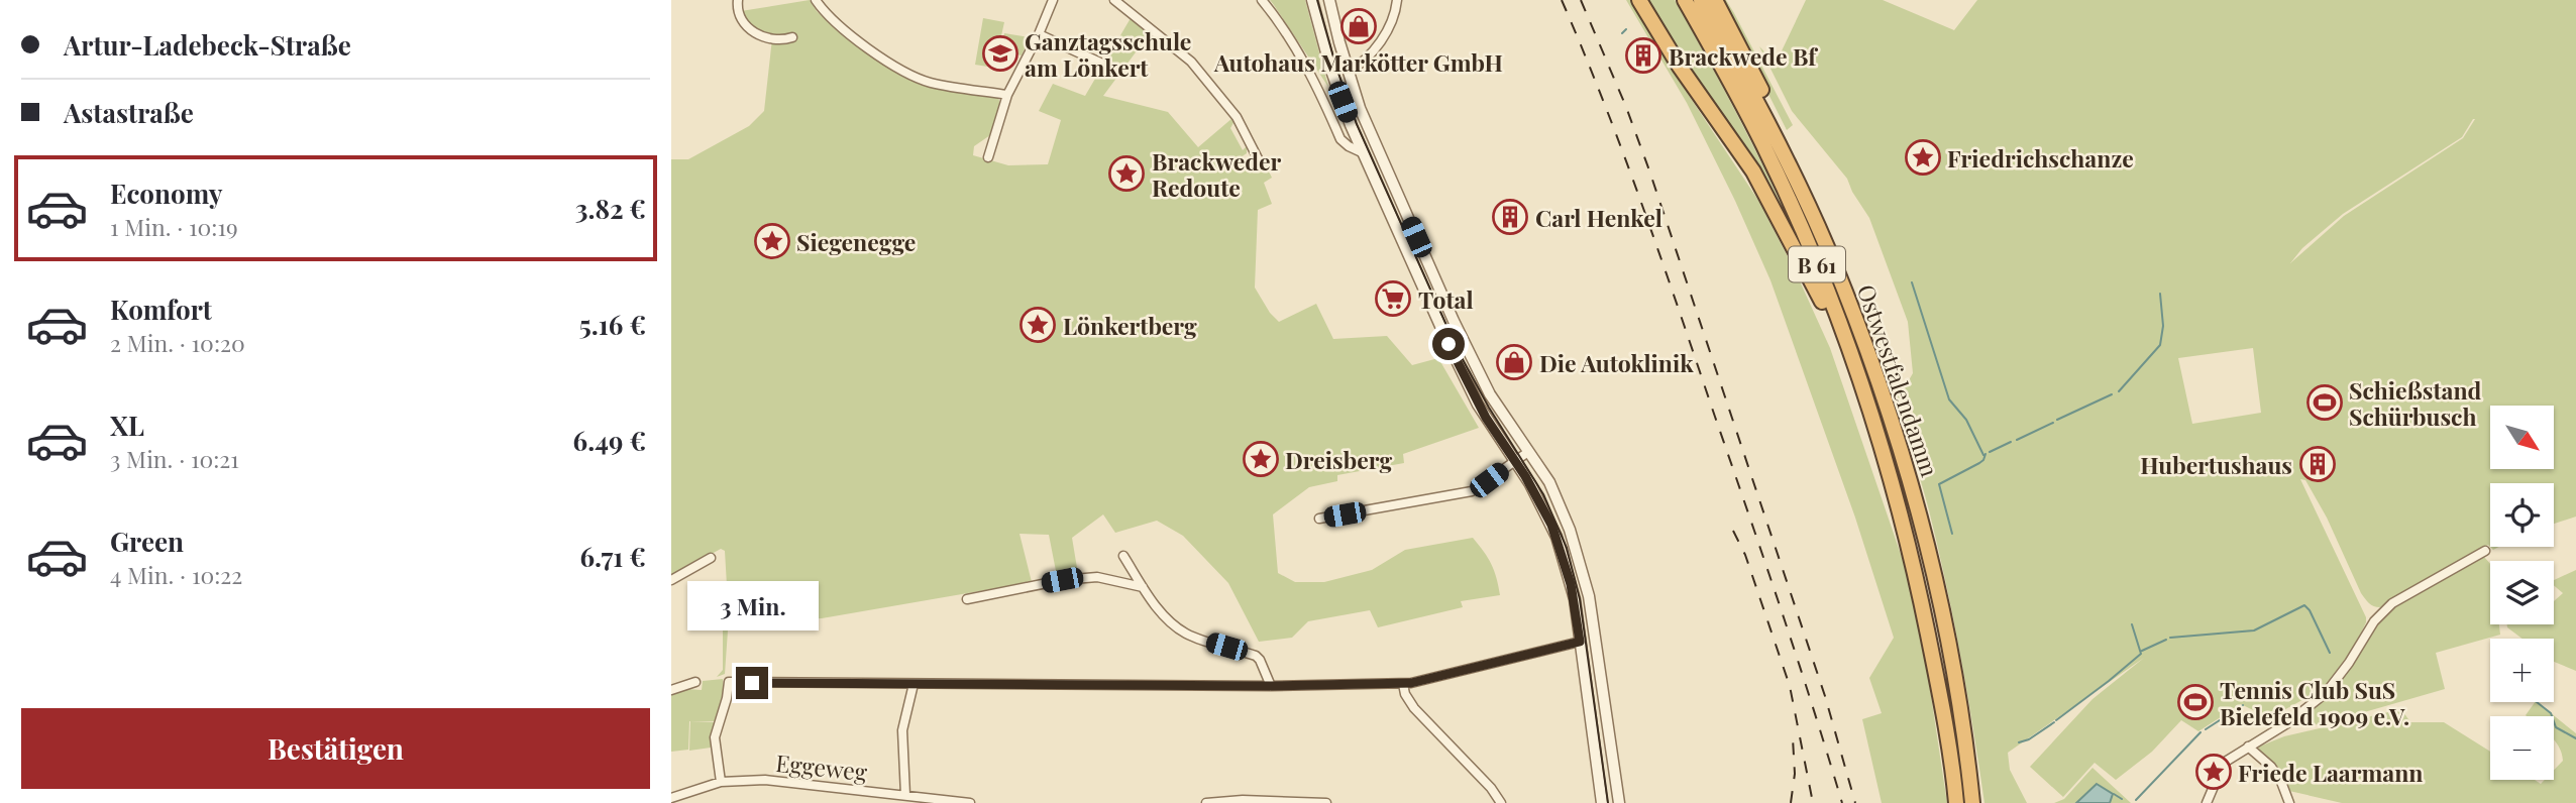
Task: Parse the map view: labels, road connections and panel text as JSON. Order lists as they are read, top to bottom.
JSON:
{
  "streets": {
    "highway": ["B 61", "Ostwestfalendamm"],
    "street": ["Eggeweg"]
  },
  "crossings": [
    ["B 61", "Ostwestfalendamm"]
  ],
  "places": {
    "shop": ["Autohaus Markötter GmbH", "Die Autoklinik"],
    "school or university": ["Ganztagsschule am Lönkert"],
    "building": ["Brackwede Bf", "Carl Henkel", "Hubertushaus"],
    "place": [
      "Friedrichschanze",
      "Brackweder Redoute",
      "Siegenegge",
      "Lönkertberg",
      "Dreisberg",
      "Friede Laarmann"
    ],
    "supermarket": ["Total"],
    "sports": ["Schießstand Schürbusch", "Tennis Club SuS Bielefeld 1909 e.V."]
  },
  "north": "bottom right",
  "page": {
    "banner": ["Artur-Ladebeck-Straße", "Astastraße"],
    "list": [
      {
        "name": "Economy",
        "note": "1 Min. · 10:19",
        "value": "3.82 €"
      },
      {
        "name": "Komfort",
        "note": "2 Min. · 10:20",
        "value": "5.16 €"
      },
      {
        "name": "XL",
        "note": "3 Min. · 10:21",
        "value": "6.49 €"
      },
      {
        "name": "Green",
        "note": "4 Min. · 10:22",
        "value": "6.71 €"
      }
    ],
    "map_buttons": ["+", "−"],
    "bubble": "3 Min.",
    "buttons": "Bestätigen"
  }
}
